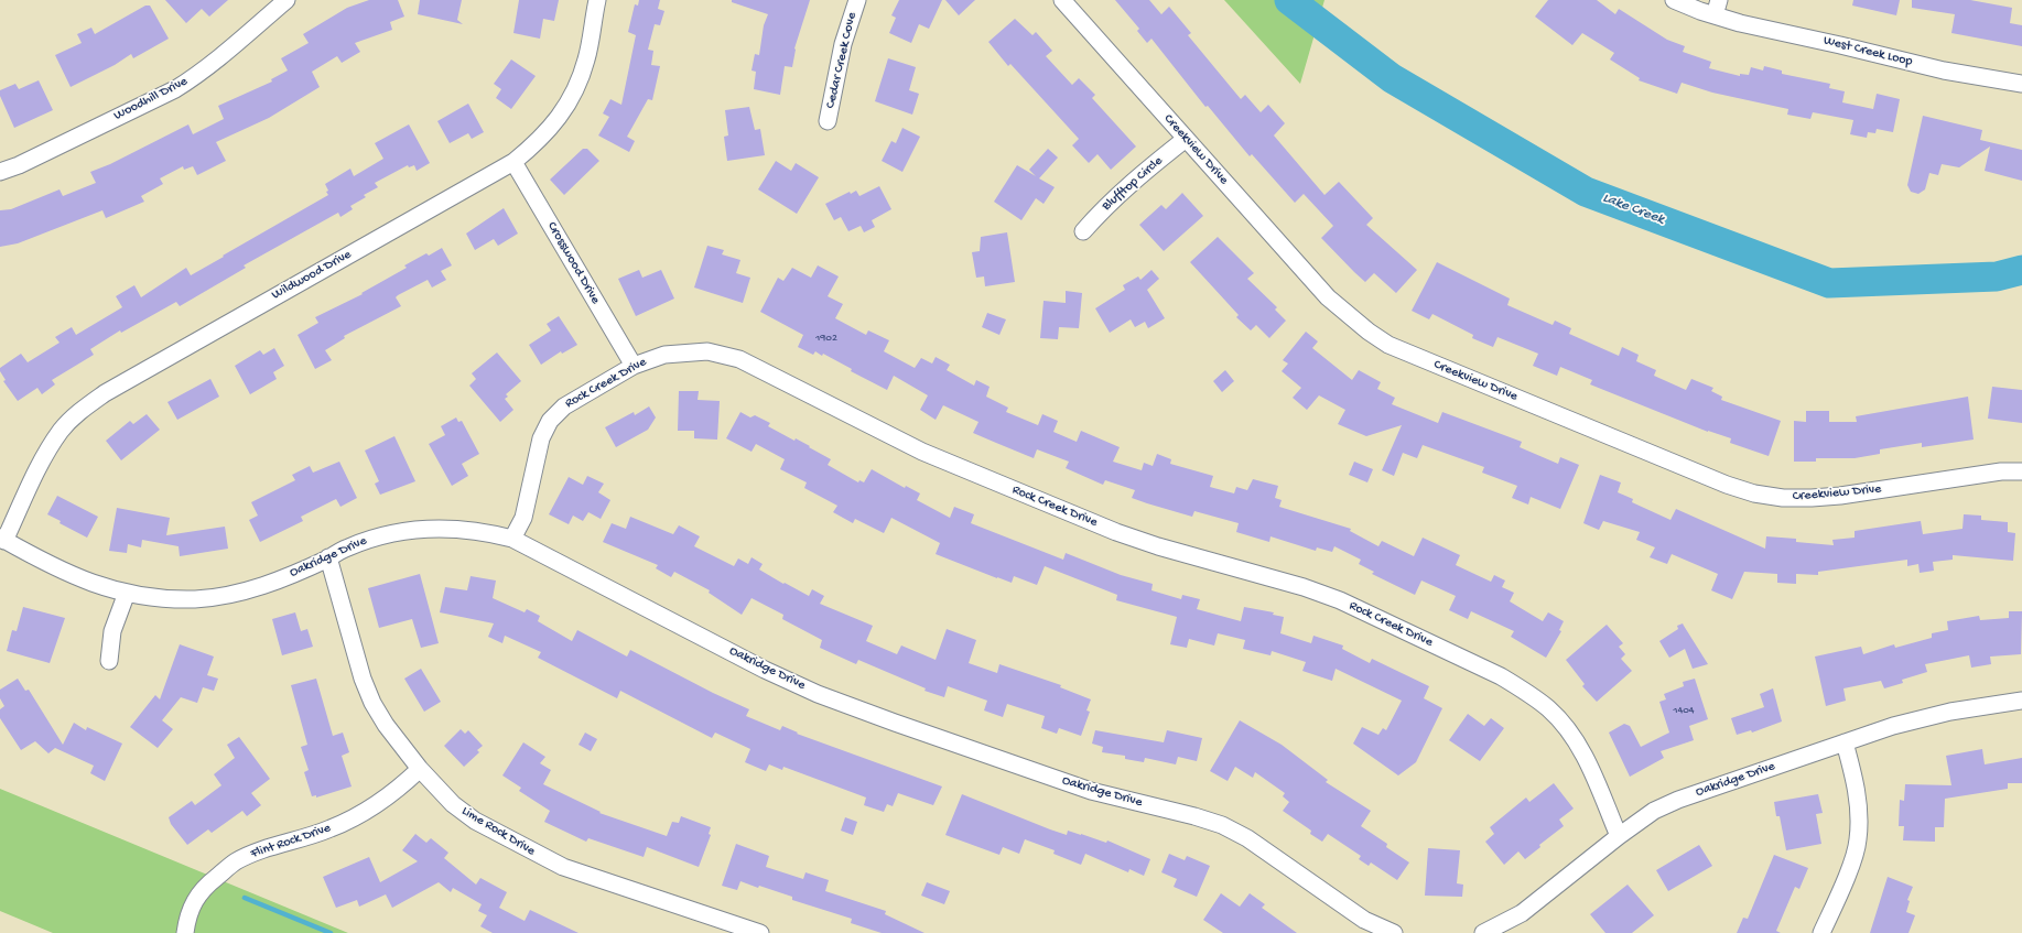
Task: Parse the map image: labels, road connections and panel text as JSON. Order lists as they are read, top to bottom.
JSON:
{
  "streets": {
    "street": [
      "West Creek Loop",
      "Cedar Creek Cove",
      "Woodhill Drive",
      "Creekview Drive",
      "Blufftop Circle",
      "Crosswood Drive",
      "Wildwood Drive",
      "Rock Creek Drive",
      "Oakridge Drive",
      "Lime Rock Drive",
      "Flint Rock Drive"
    ]
  },
  "crossings": [
    ["Creekview Drive", "Blufftop Circle"],
    ["Crosswood Drive", "Wildwood Drive"],
    ["Crosswood Drive", "Rock Creek Drive"],
    ["Wildwood Drive", "Oakridge Drive"],
    ["Rock Creek Drive", "Oakridge Drive"],
    ["Oakridge Drive", "Lime Rock Drive"],
    ["Lime Rock Drive", "Flint Rock Drive"]
  ],
  "water": ["Lake Creek"],
  "house_numbers": ["1902", "1404"]
}
